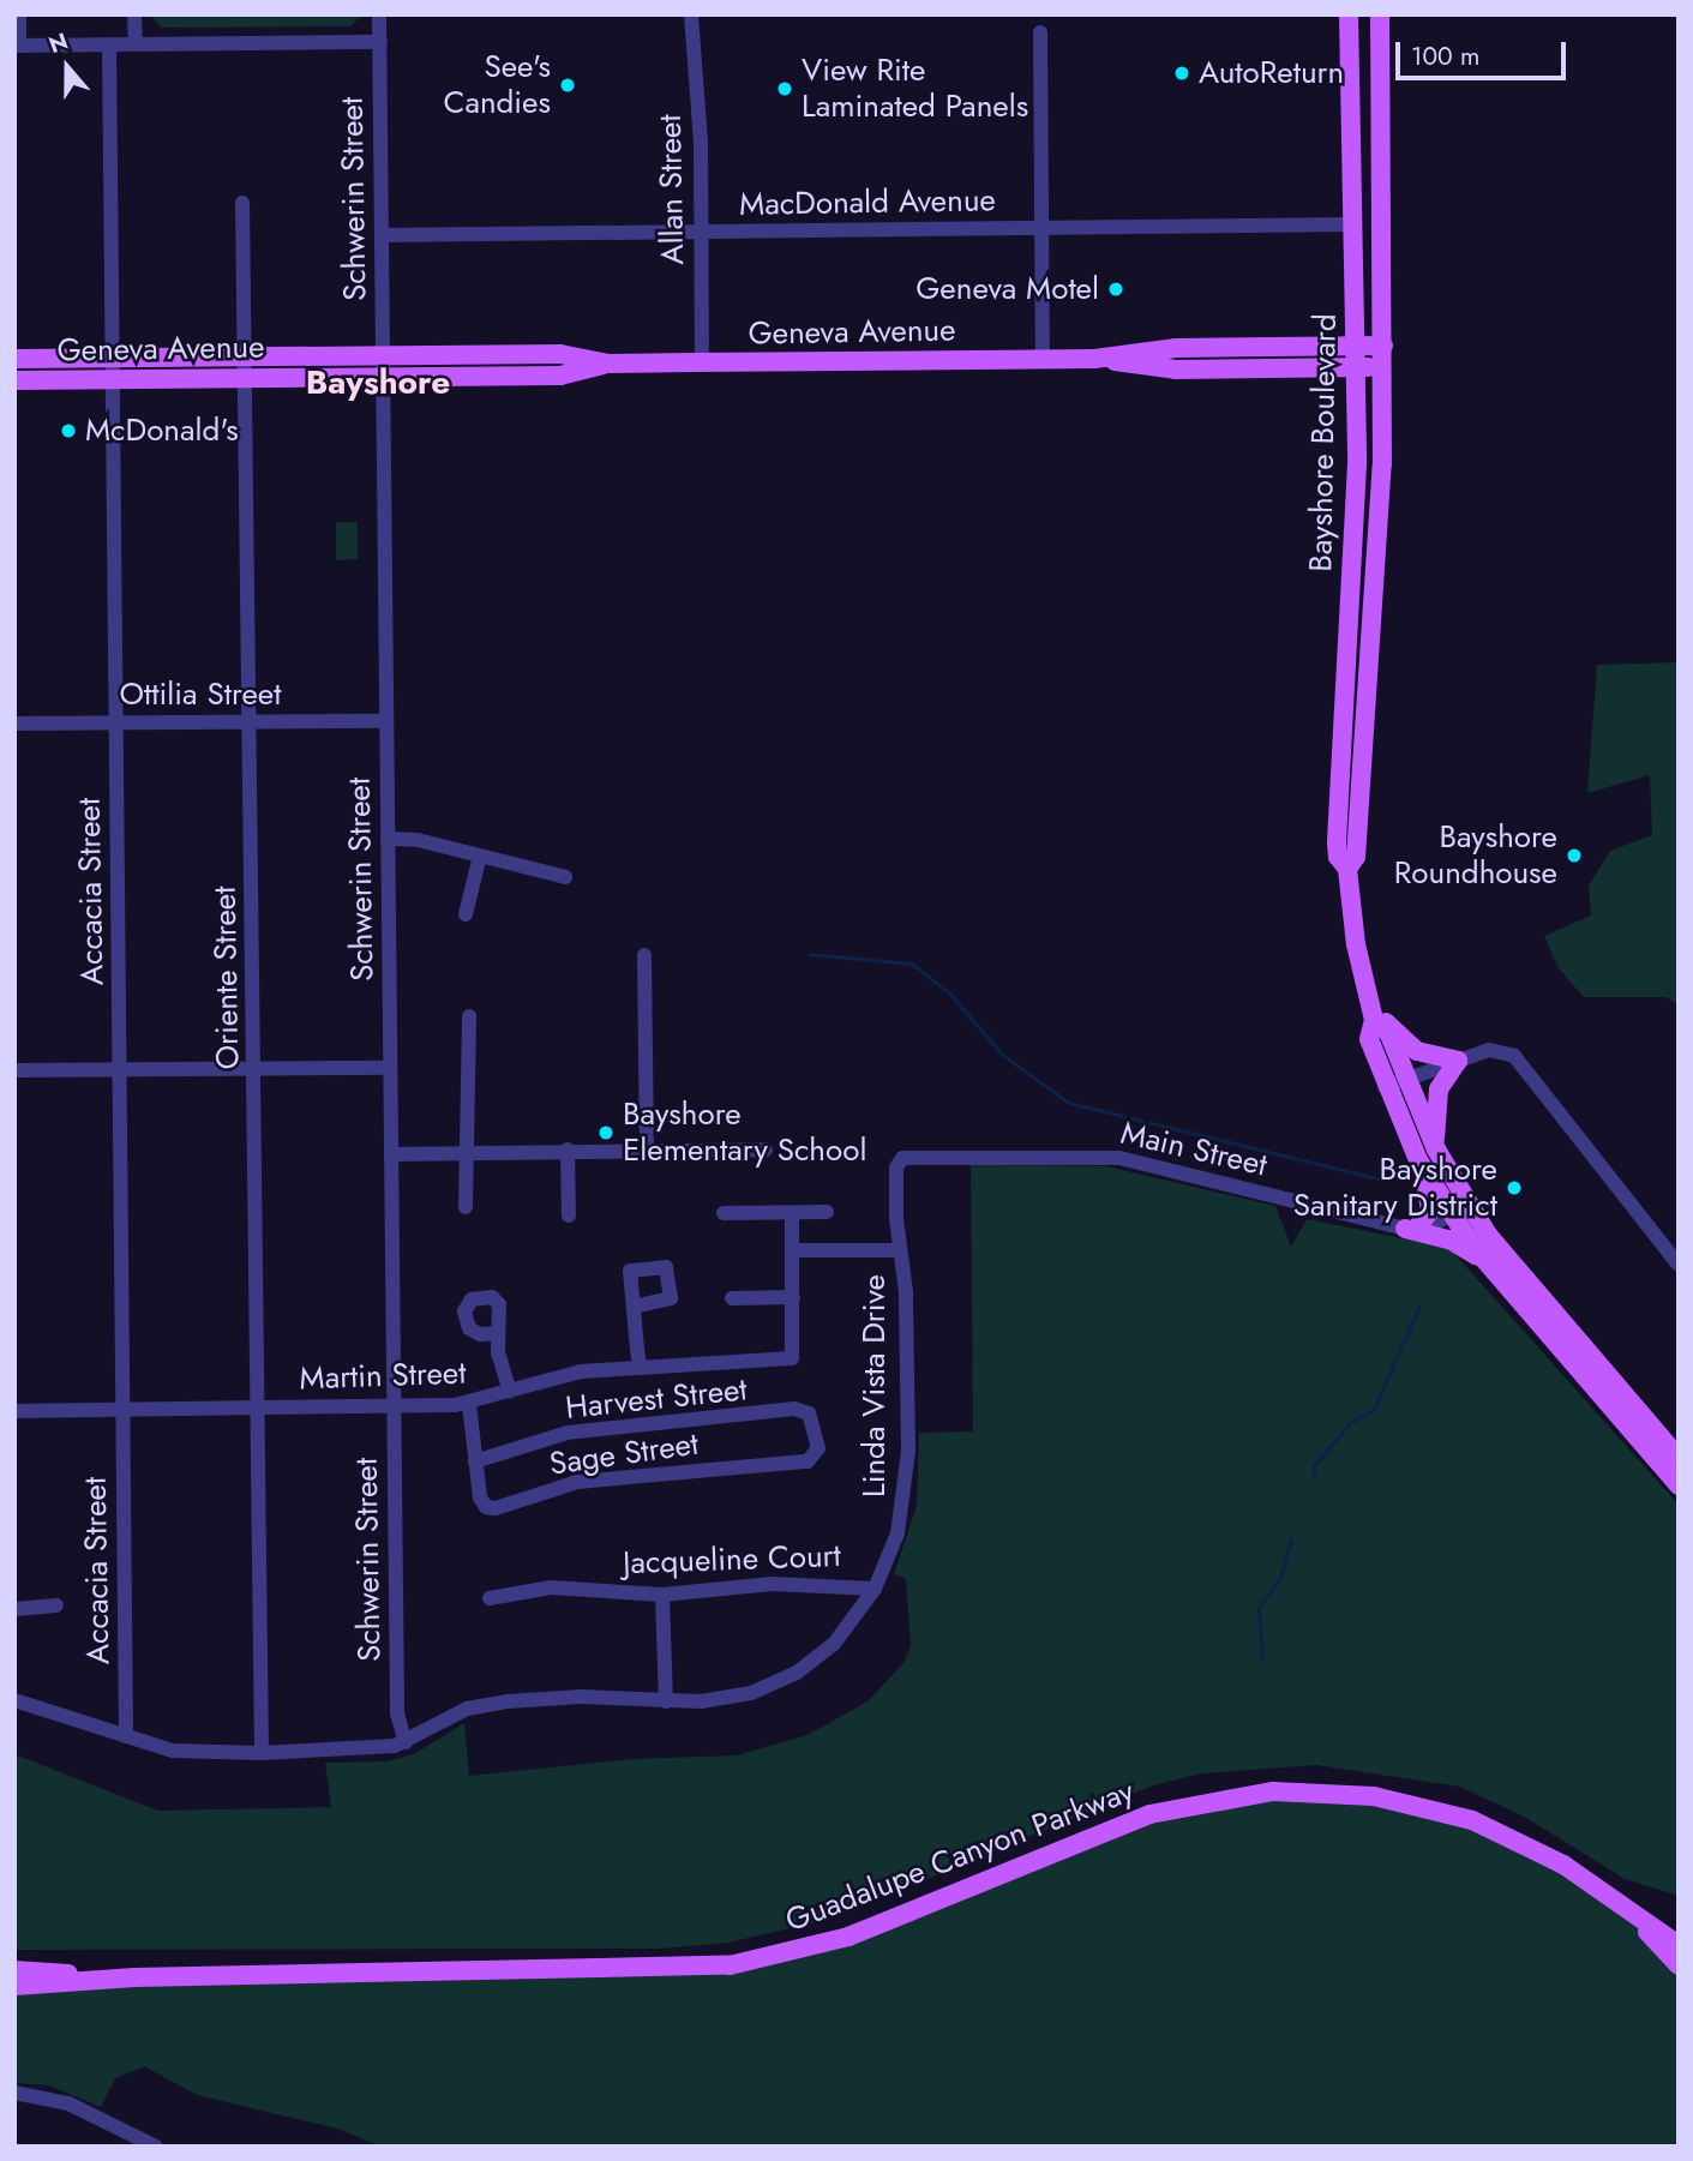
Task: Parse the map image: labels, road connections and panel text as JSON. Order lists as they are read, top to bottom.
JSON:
{
  "streets": {
    "main road": ["Geneva Avenue", "Bayshore Boulevard", "Guadalupe Canyon Parkway"],
    "street": [
      "Allan Street",
      "Schwerin Street",
      "MacDonald Avenue",
      "Ottilia Street",
      "Accacia Street",
      "Oriente Street",
      "Main Street",
      "Martin Street",
      "Linda Vista Drive",
      "Harvest Street",
      "Sage Street",
      "Jacqueline Court"
    ]
  },
  "crossings": [
    ["Allan Street", "MacDonald Avenue"],
    ["Allan Street", "Geneva Avenue"],
    ["Schwerin Street", "MacDonald Avenue"],
    ["Schwerin Street", "Geneva Avenue"],
    ["Schwerin Street", "Ottilia Street"],
    ["Schwerin Street", "Martin Street"],
    ["Schwerin Street", "Linda Vista Drive"],
    ["MacDonald Avenue", "Bayshore Boulevard"],
    ["Geneva Avenue", "Bayshore Boulevard"],
    ["Geneva Avenue", "Accacia Street"],
    ["Geneva Avenue", "Oriente Street"],
    ["Ottilia Street", "Accacia Street"],
    ["Ottilia Street", "Oriente Street"],
    ["Accacia Street", "Martin Street"],
    ["Accacia Street", "Linda Vista Drive"],
    ["Oriente Street", "Martin Street"],
    ["Oriente Street", "Linda Vista Drive"],
    ["Main Street", "Linda Vista Drive"],
    ["Martin Street", "Sage Street"],
    ["Linda Vista Drive", "Jacqueline Court"],
    ["Harvest Street", "Sage Street"]
  ],
  "districts": ["Bayshore"],
  "places": [
    "AutoReturn",
    "See's Candies",
    "View Rite Laminated Panels",
    "Geneva Motel",
    "McDonald's",
    "Bayshore Roundhouse",
    "Bayshore Elementary School",
    "Bayshore Sanitary District"
  ],
  "scale_bar": "100 m",
  "north": "top"
}
